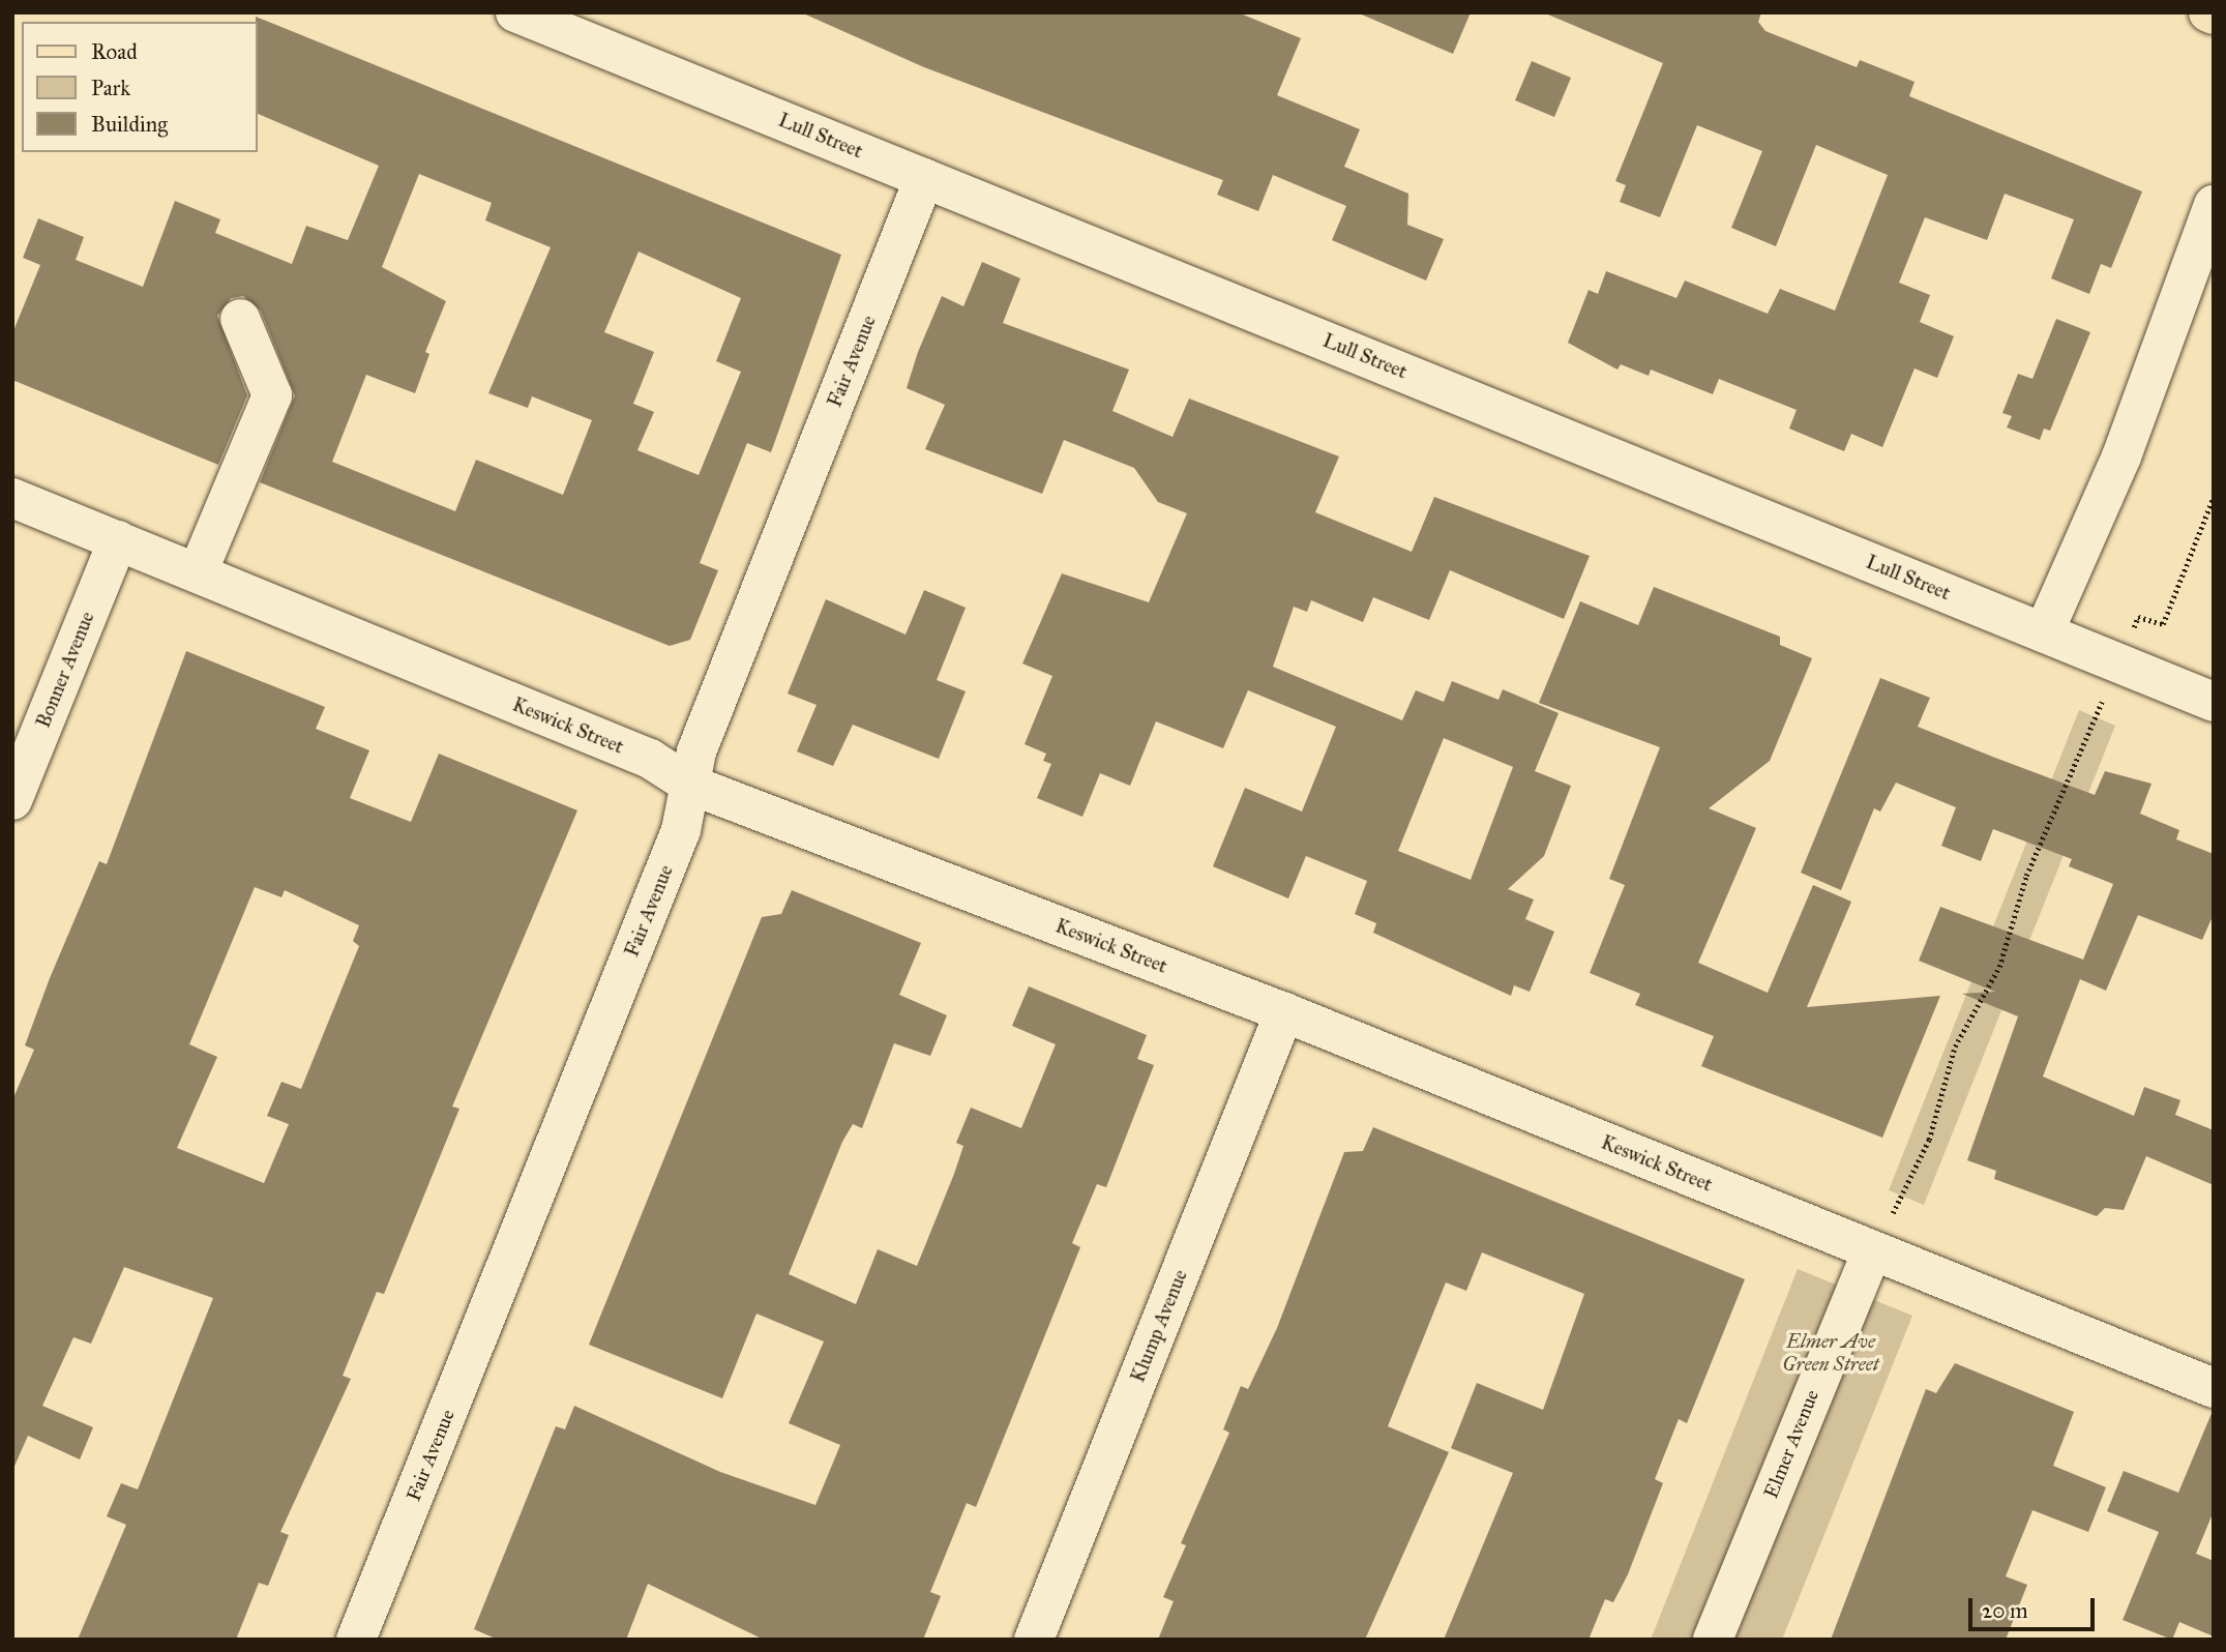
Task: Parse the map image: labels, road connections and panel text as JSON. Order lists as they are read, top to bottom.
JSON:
{
  "streets": {
    "street": [
      "Lull Street",
      "Fair Avenue",
      "Bonner Avenue",
      "Keswick Street",
      "Klump Avenue",
      "Elmer Avenue"
    ]
  },
  "crossings": [
    ["Lull Street", "Fair Avenue"],
    ["Fair Avenue", "Keswick Street"],
    ["Bonner Avenue", "Keswick Street"],
    ["Keswick Street", "Klump Avenue"],
    ["Keswick Street", "Elmer Avenue"]
  ],
  "parks": ["Elmer Ave Green Street"],
  "legend": ["Road", "Park", "Building"],
  "scale_bar": "20 m"
}
